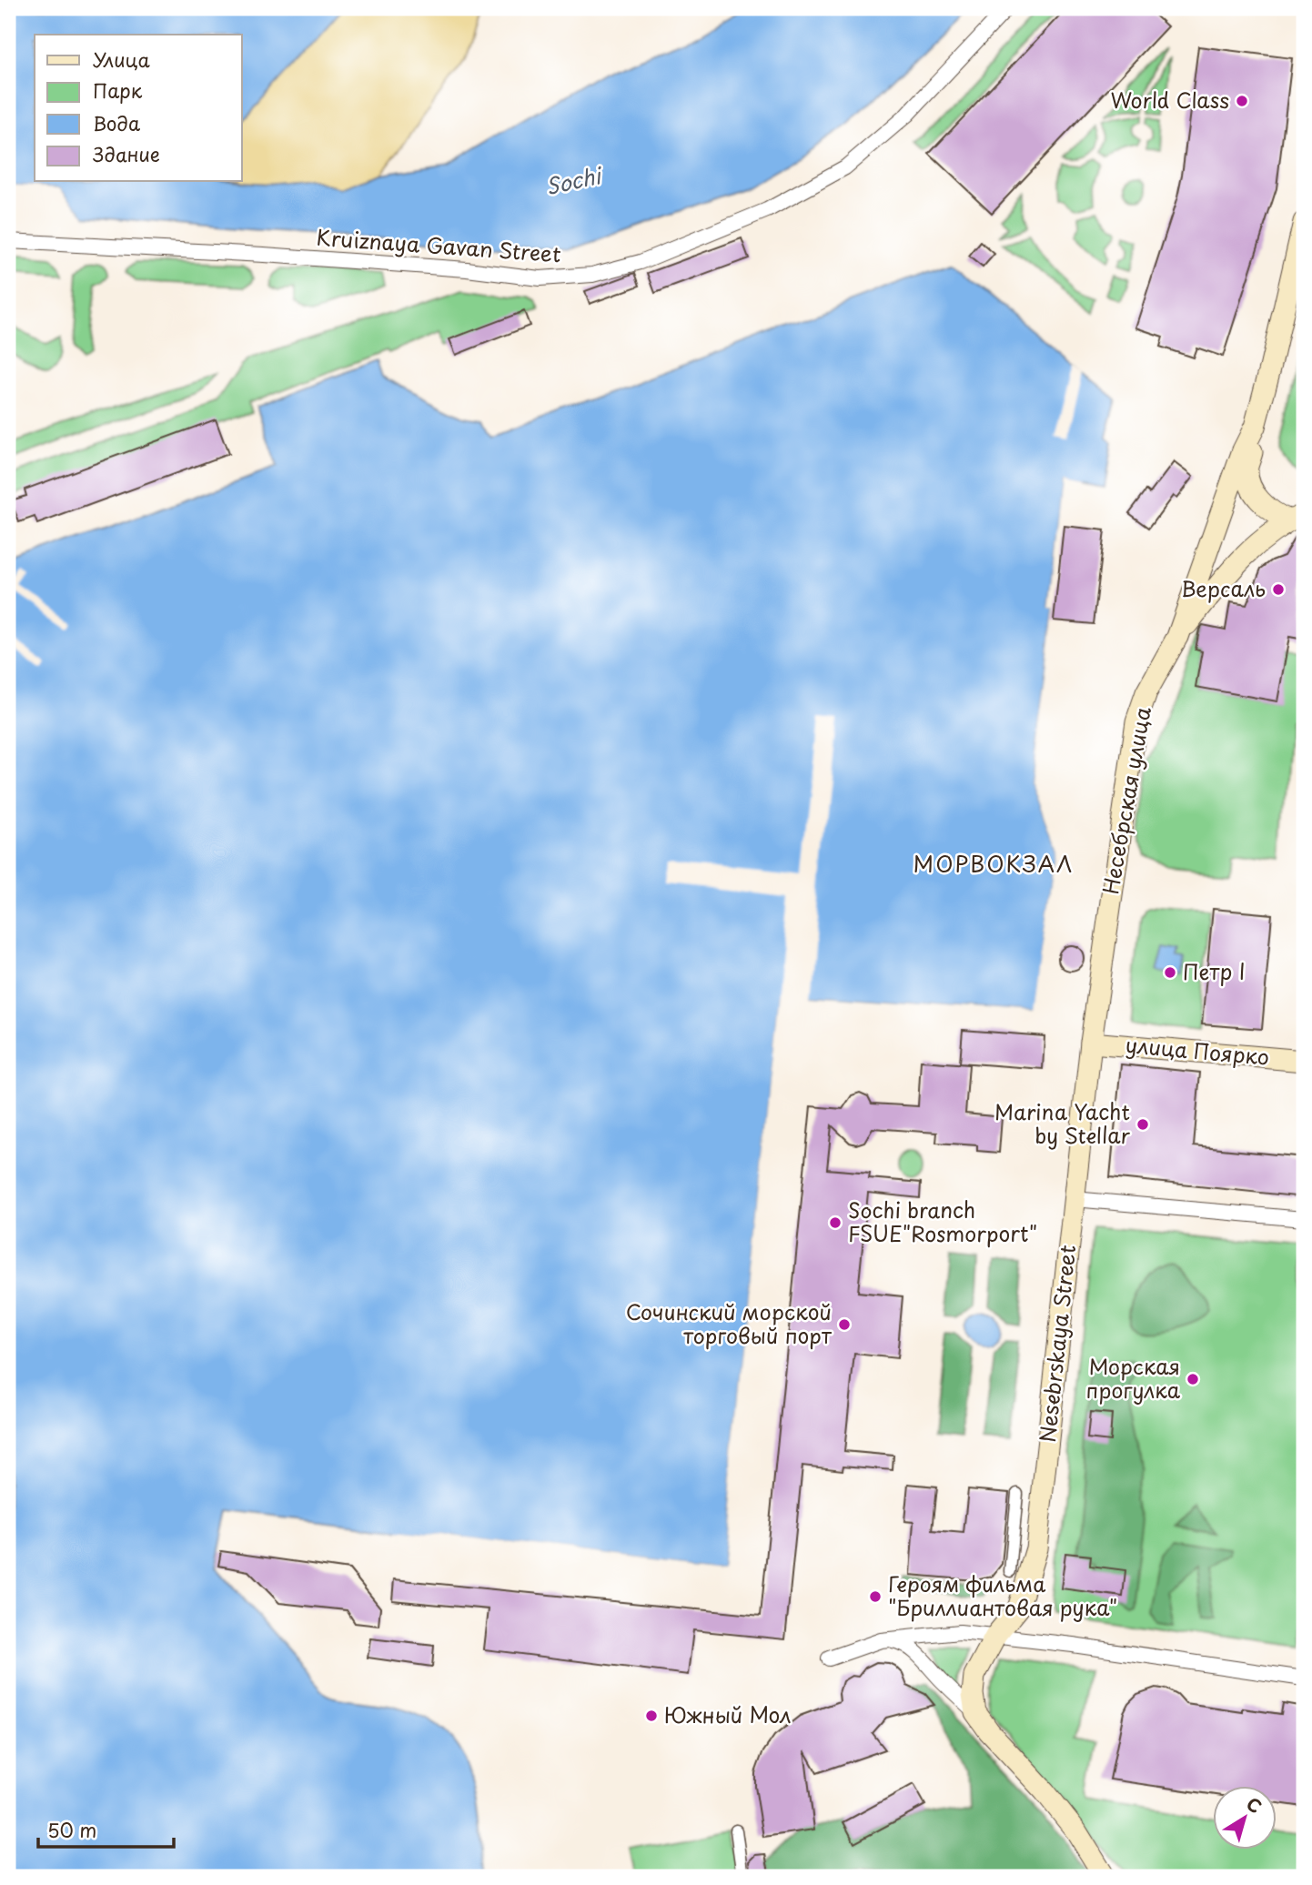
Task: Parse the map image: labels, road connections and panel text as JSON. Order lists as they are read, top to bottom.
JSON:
{
  "streets": {
    "main road": ["Несебрская улица", "улица Поярко", "Nesebrskaya Street"],
    "street": ["Kruiznaya Gavan Street"]
  },
  "crossings": [
    ["Несебрская улица", "улица Поярко"],
    ["Несебрская улица", "Nesebrskaya Street"],
    ["улица Поярко", "Nesebrskaya Street"]
  ],
  "districts": ["МОРВОКЗАЛ"],
  "water": ["Sochi"],
  "places": [
    "World Class",
    "Версаль",
    "Петр I",
    "Marina Yacht by Stellar",
    "Sochi branch FSUE\"Rosmorport\"",
    "Сочинский морской торговый порт",
    "Морская прогулка",
    "Героям фильма \"Бриллиантовая рука\"",
    "Южный Мол"
  ],
  "legend": [
    "Улица",
    "Парк",
    "Вода",
    "Здание"
  ],
  "scale_bar": "50 m",
  "north": "top right"
}
